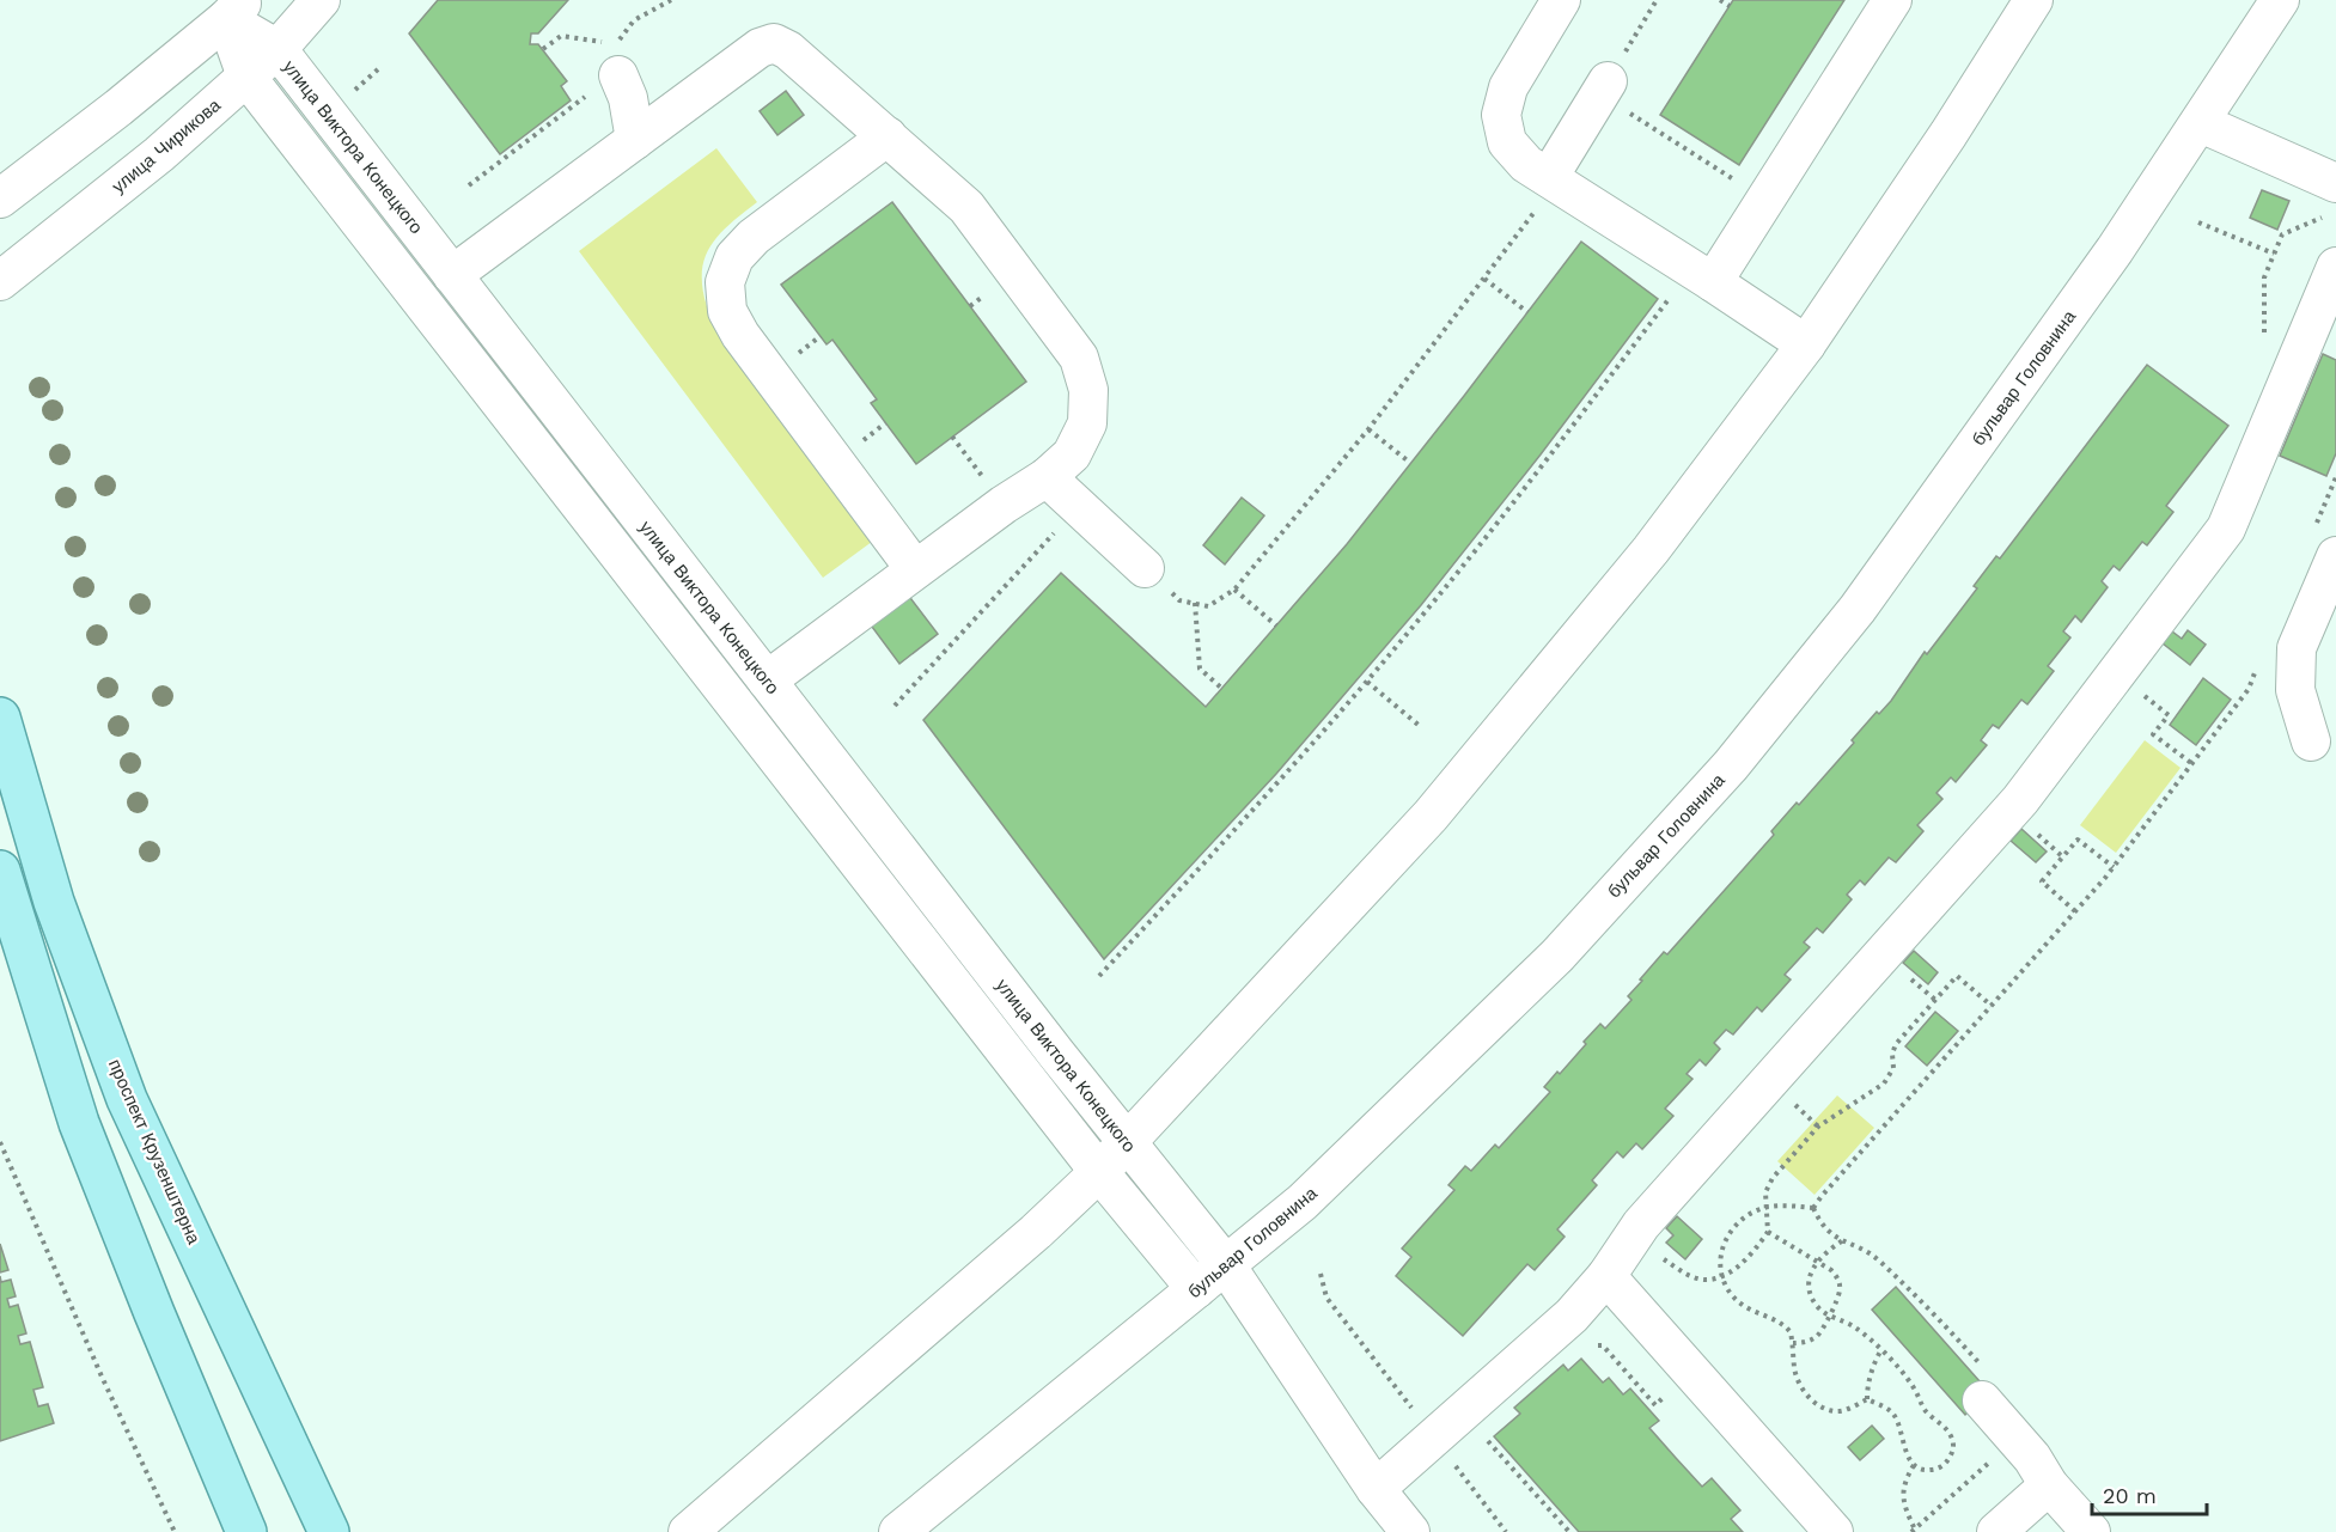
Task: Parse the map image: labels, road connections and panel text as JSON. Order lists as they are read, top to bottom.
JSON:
{
  "streets": {
    "main road": ["проспект Крузенштерна"],
    "street": ["улица Чирикова", "улица Виктора Конецкого", "бульвар Головнина"]
  },
  "crossings": [
    ["улица Чирикова", "улица Виктора Конецкого"],
    ["улица Виктора Конецкого", "бульвар Головнина"]
  ],
  "scale_bar": "20 m"
}
